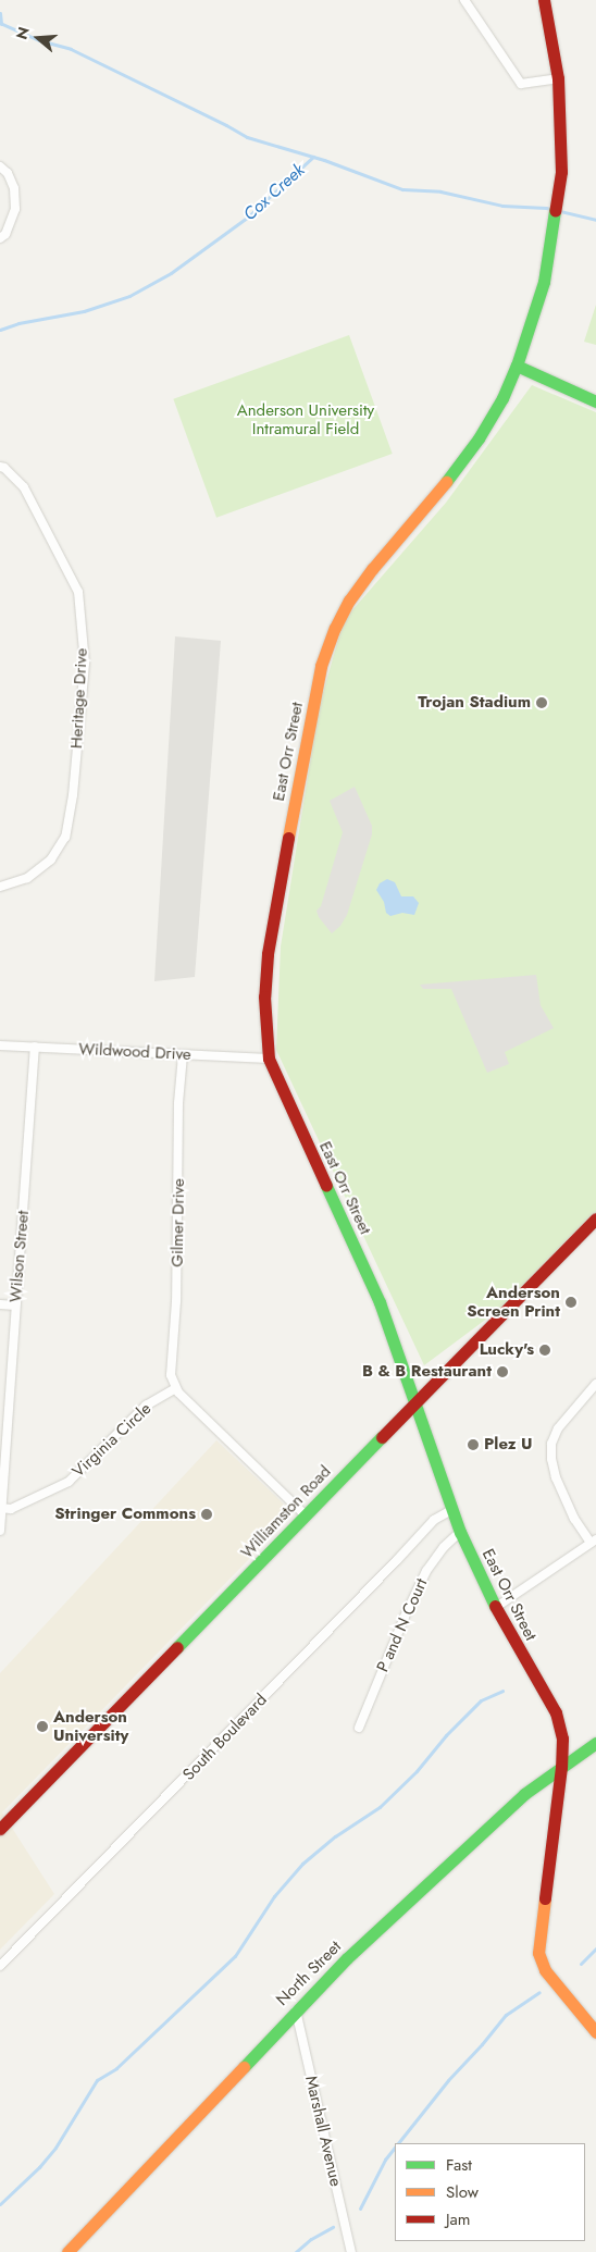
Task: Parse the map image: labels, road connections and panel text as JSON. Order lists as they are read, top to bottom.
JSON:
{
  "streets": {
    "street": [
      "Heritage Drive",
      "East Orr Street",
      "Wildwood Drive",
      "Gilmer Drive",
      "Wilson Street",
      "Virginia Circle",
      "Williamston Road",
      "P and N Court",
      "South Boulevard",
      "North Street",
      "Marshall Avenue"
    ]
  },
  "crossings": [
    ["East Orr Street", "Wildwood Drive"],
    ["East Orr Street", "Williamston Road"],
    ["East Orr Street", "P and N Court"],
    ["East Orr Street", "South Boulevard"],
    ["East Orr Street", "North Street"],
    ["Wildwood Drive", "Gilmer Drive"],
    ["Wildwood Drive", "Wilson Street"],
    ["Gilmer Drive", "Virginia Circle"],
    ["Wilson Street", "Virginia Circle"],
    ["North Street", "Marshall Avenue"]
  ],
  "water": ["Cox Creek"],
  "parks": ["Anderson University Intramural Field"],
  "places": [
    "Trojan Stadium",
    "Anderson Screen Print",
    "Lucky's",
    "B & B Restaurant",
    "Plez U",
    "Stringer Commons",
    "Anderson University"
  ],
  "legend": ["Fast", "Slow", "Jam"],
  "north": "left"
}
